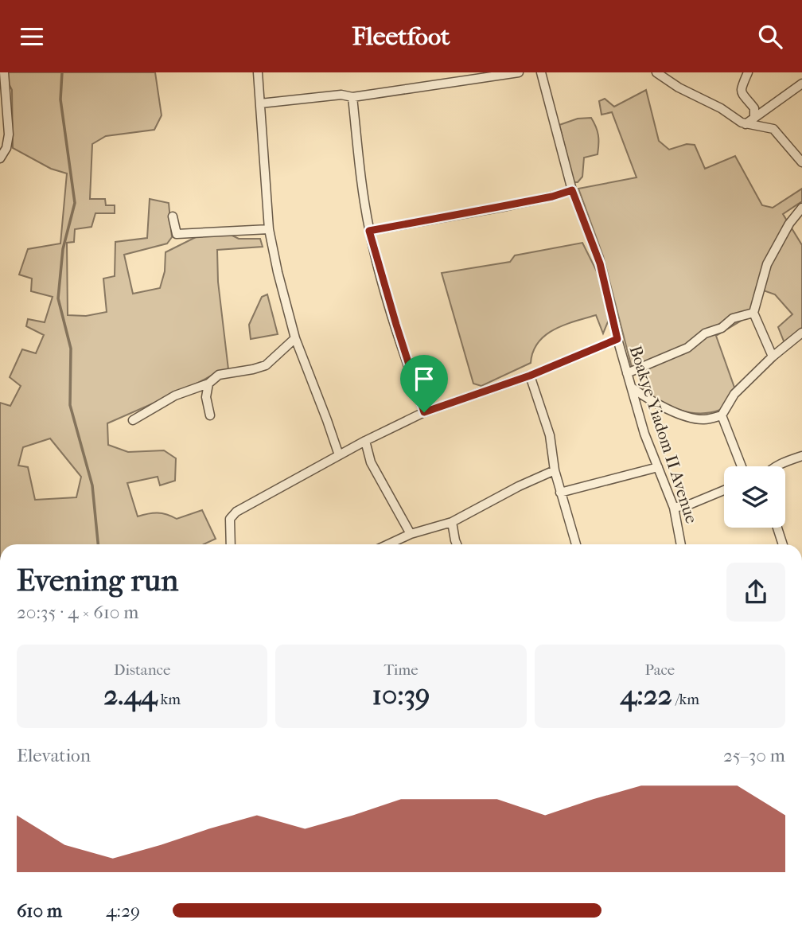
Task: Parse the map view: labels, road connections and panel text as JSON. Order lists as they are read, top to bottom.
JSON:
{
  "streets": {
    "street": ["Boakye Yiadom II Avenue"]
  },
  "page": {
    "header": "Fleetfoot",
    "heading": ["Evening run", "20:35 · 4 × 610 m"],
    "stats": [
      ["Distance", "2.44 km"],
      ["Time", "10:39"],
      ["Pace", "4:22 /km"]
    ],
    "chart": ["Elevation", "25–30 m"],
    "list": [
      {
        "name": "610 m",
        "note": "4:29"
      }
    ]
  }
}
